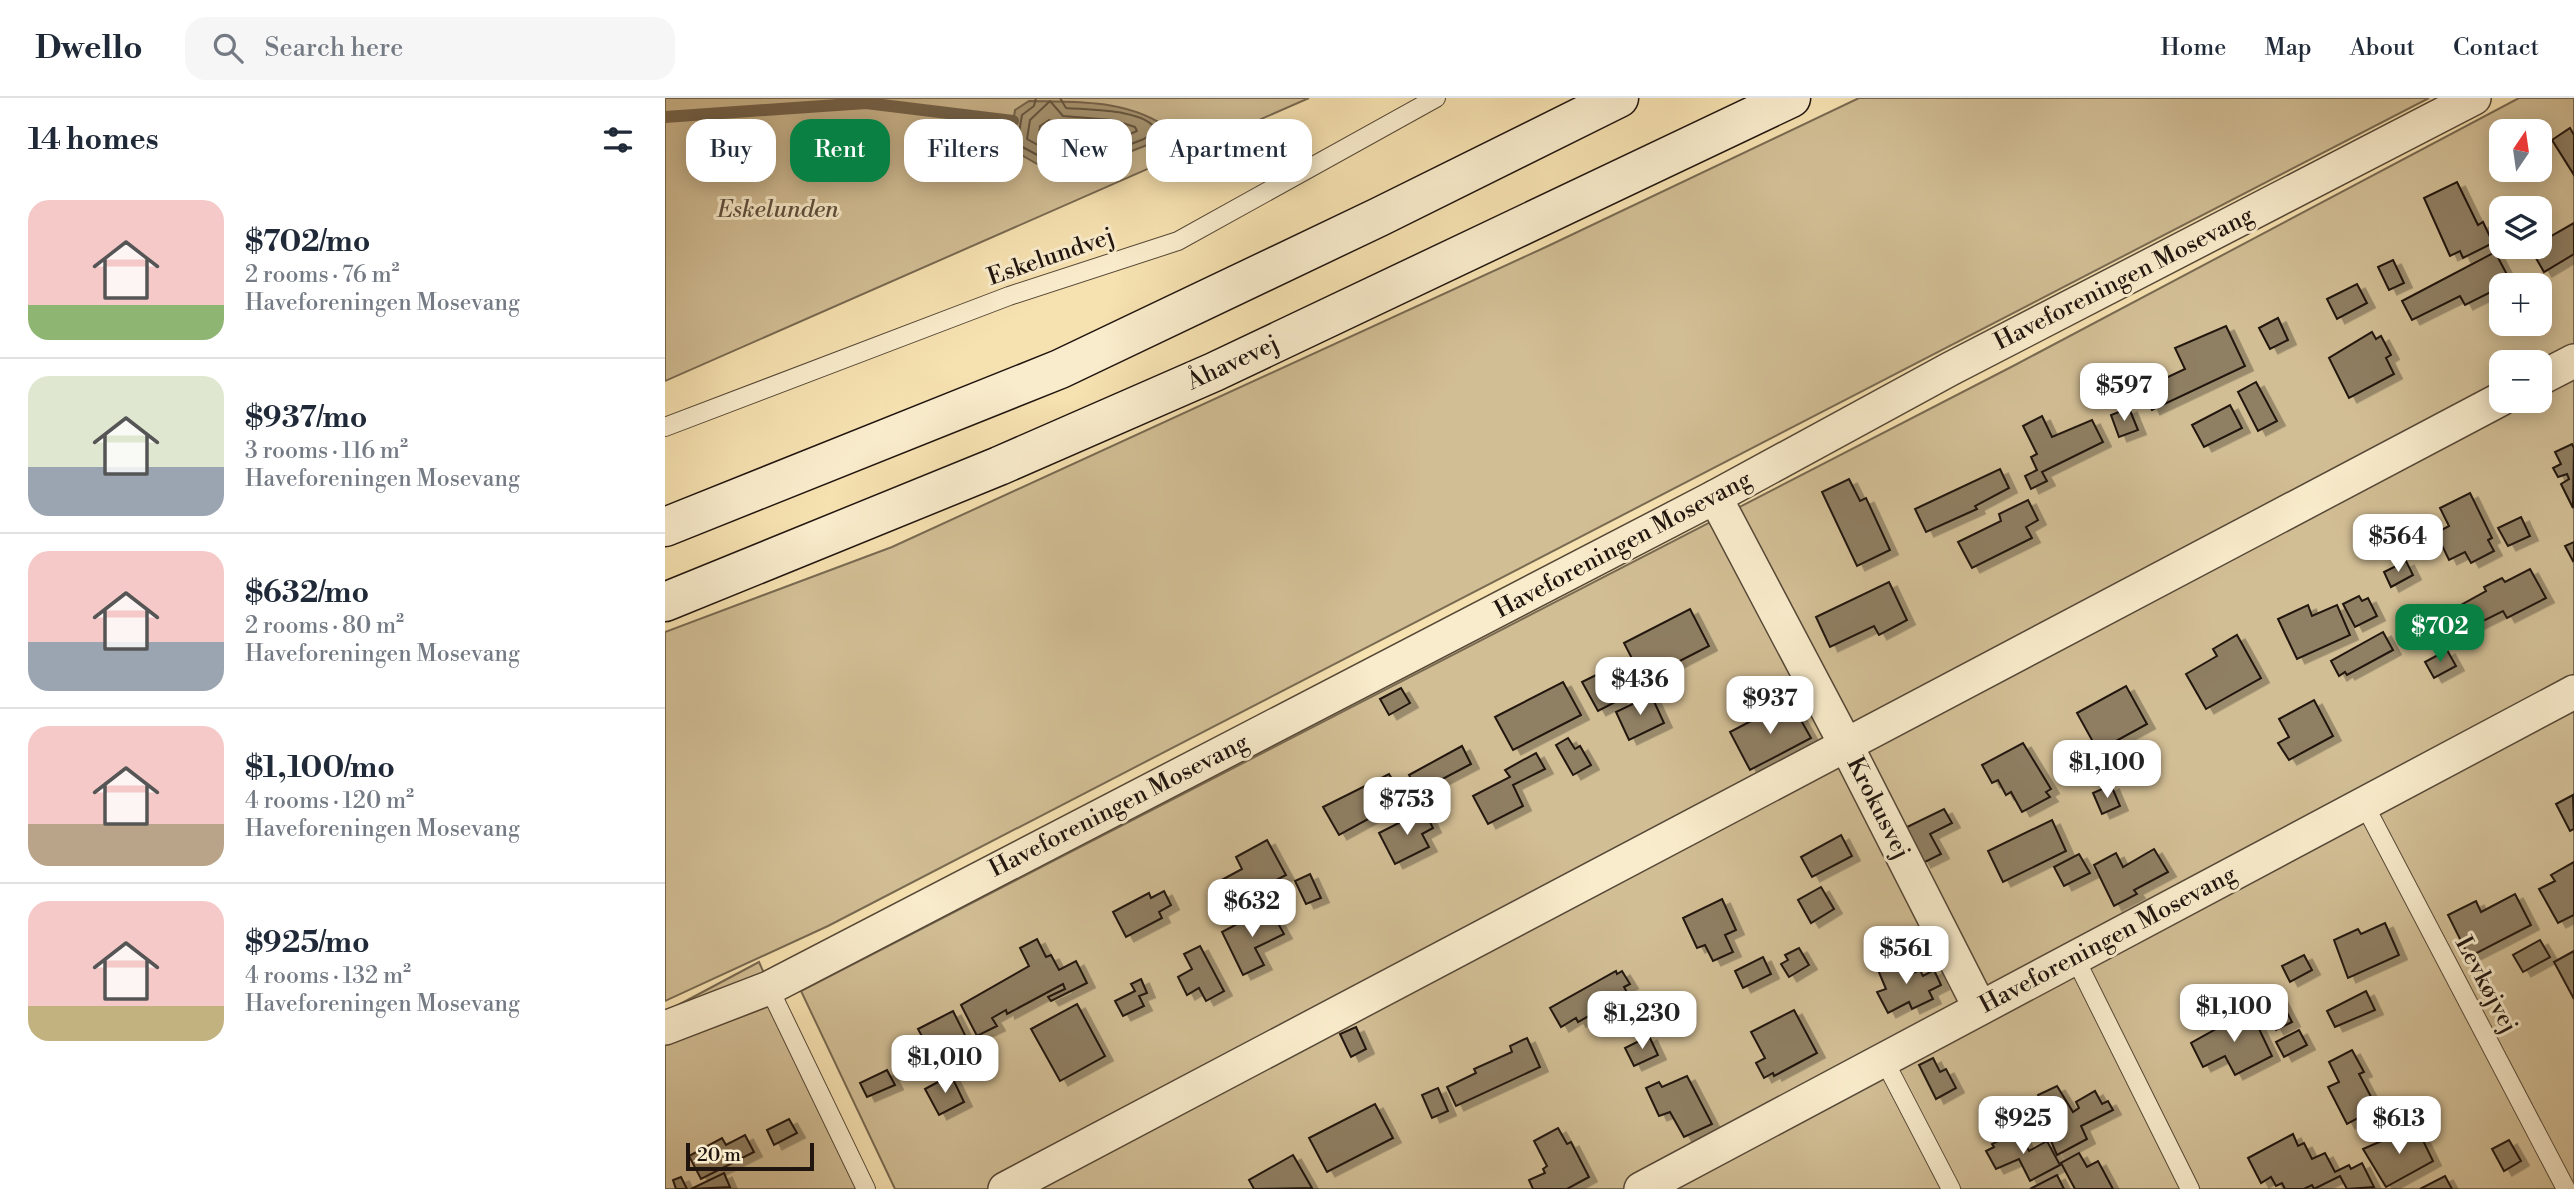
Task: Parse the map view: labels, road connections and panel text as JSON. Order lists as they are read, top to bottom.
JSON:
{
  "streets": {
    "main road": ["Åhavevej"],
    "street": ["Haveforeningen Mosevang", "Krokusvej"],
    "lane": ["Eskelundvej", "Levkøjvej"]
  },
  "crossings": [
    ["Haveforeningen Mosevang", "Krokusvej"],
    ["Haveforeningen Mosevang", "Levkøjvej"]
  ],
  "parks": ["Eskelunden"],
  "scale_bar": "20 m",
  "north": "top",
  "page": {
    "header": "Dwello",
    "search": "Search here",
    "nav": [
      "Home",
      "Map",
      "About",
      "Contact"
    ],
    "heading": "14 homes",
    "map_buttons": ["+", "−"],
    "chip": [
      "Buy",
      "Rent",
      "Filters",
      "New",
      "Apartment"
    ],
    "list": [
      {
        "name": "$702/mo",
        "note": "2 rooms · 76 m² · Haveforeningen Mosevang"
      },
      {
        "name": "$937/mo",
        "note": "3 rooms · 116 m² · Haveforeningen Mosevang"
      },
      {
        "name": "$632/mo",
        "note": "2 rooms · 80 m² · Haveforeningen Mosevang"
      },
      {
        "name": "$1,100/mo",
        "note": "4 rooms · 120 m² · Haveforeningen Mosevang"
      },
      {
        "name": "$925/mo",
        "note": "4 rooms · 132 m² · Haveforeningen Mosevang"
      }
    ],
    "price": [
      "$597",
      "$564",
      "$702",
      "$436",
      "$937",
      "$1,100",
      "$753",
      "$632",
      "$561",
      "$1,100",
      "$1,230",
      "$1,010",
      "$925",
      "$613"
    ],
    "scale": "20 m"
  }
}
